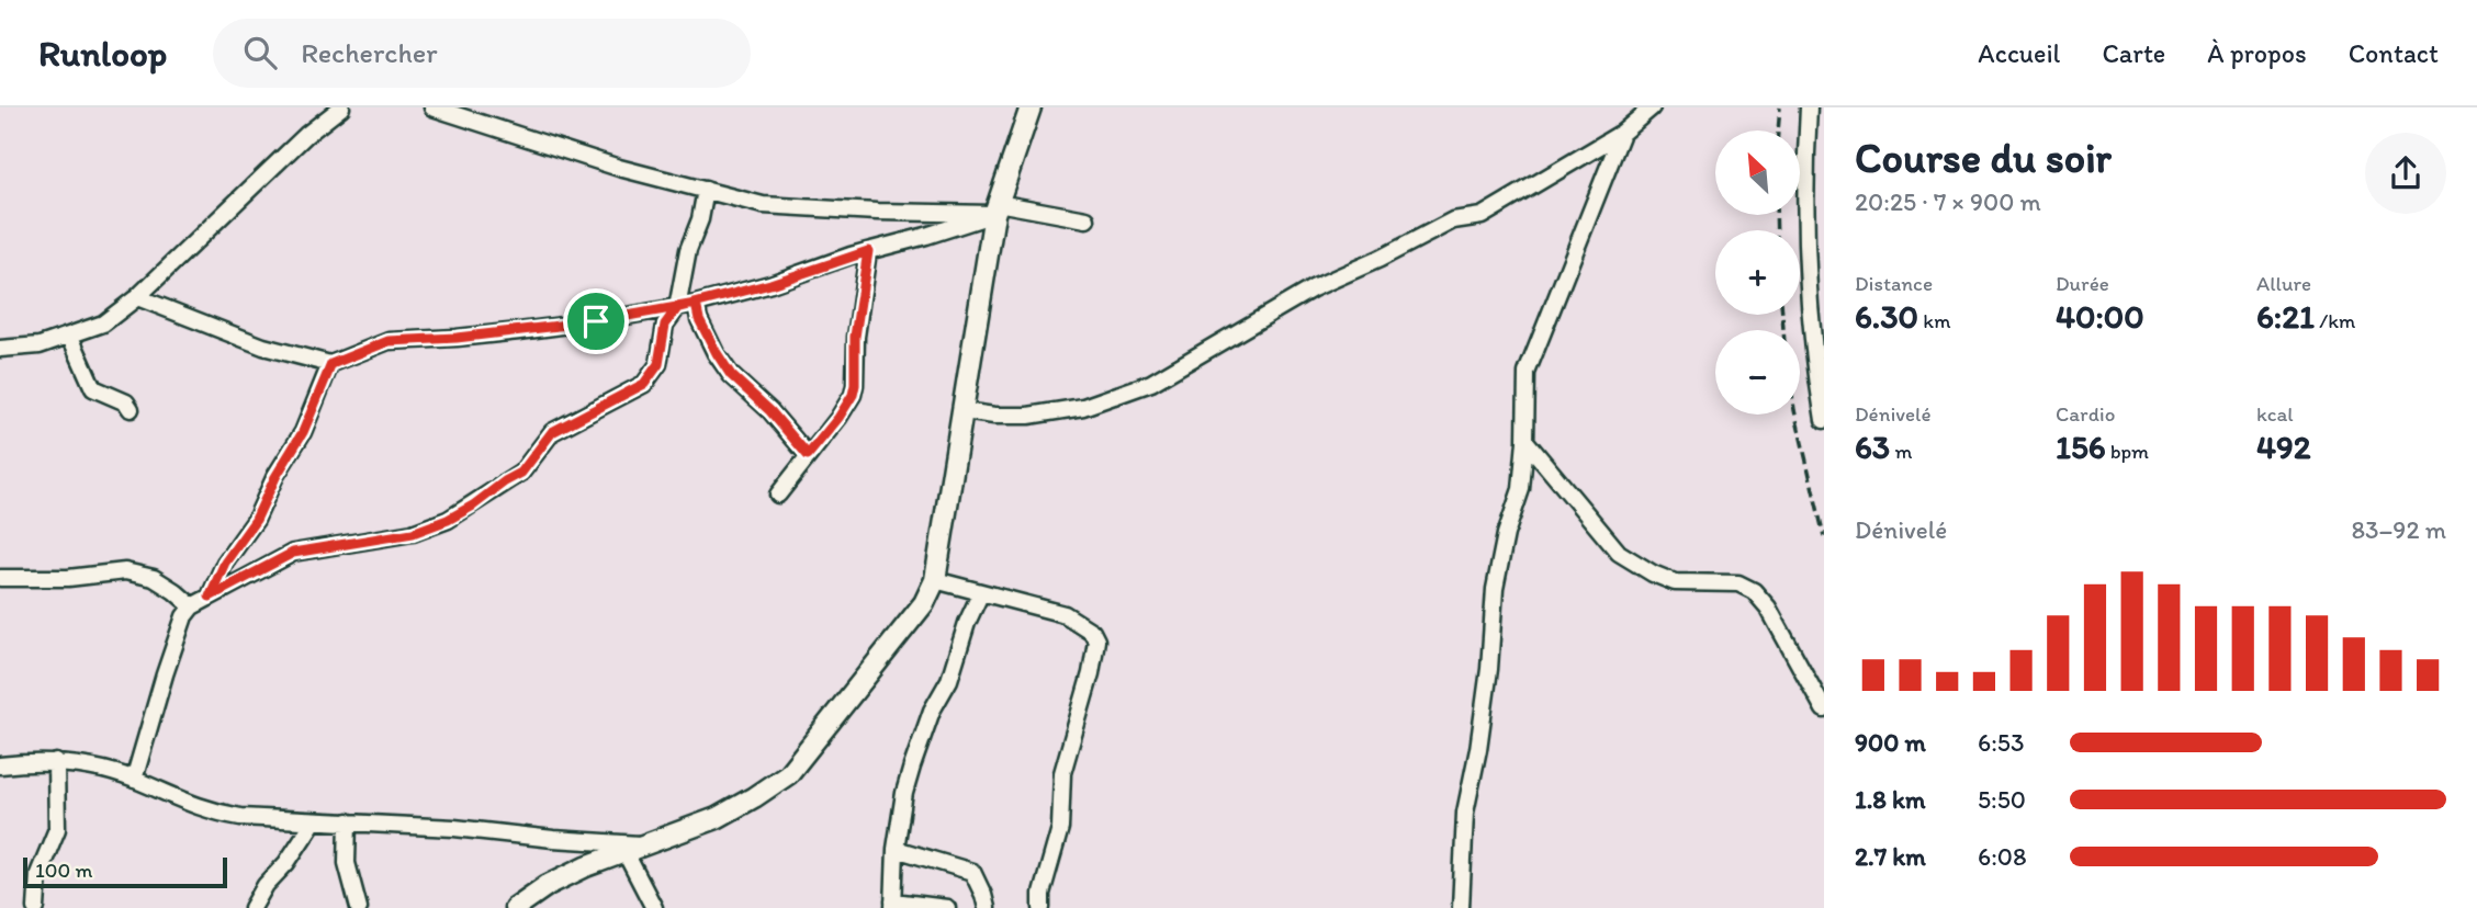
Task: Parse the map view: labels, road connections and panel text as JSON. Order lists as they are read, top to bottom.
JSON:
{
  "scale_bar": "100 m",
  "north": "top left",
  "page": {
    "header": "Runloop",
    "search": "Rechercher",
    "nav": [
      "Accueil",
      "Carte",
      "À propos",
      "Contact"
    ],
    "heading": ["Course du soir", "20:25 · 7 × 900 m"],
    "map_buttons": ["+", "−"],
    "stats": [
      ["Distance", "6.30 km"],
      ["Durée", "40:00"],
      ["Allure", "6:21 /km"],
      ["Dénivelé", "63 m"],
      ["Cardio", "156 bpm"],
      ["kcal", "492"]
    ],
    "chart": ["Dénivelé", "83–92 m"],
    "list": [
      {
        "name": "900 m",
        "note": "6:53"
      },
      {
        "name": "1.8 km",
        "note": "5:50"
      },
      {
        "name": "2.7 km",
        "note": "6:08"
      }
    ],
    "scale": "100 m"
  }
}
